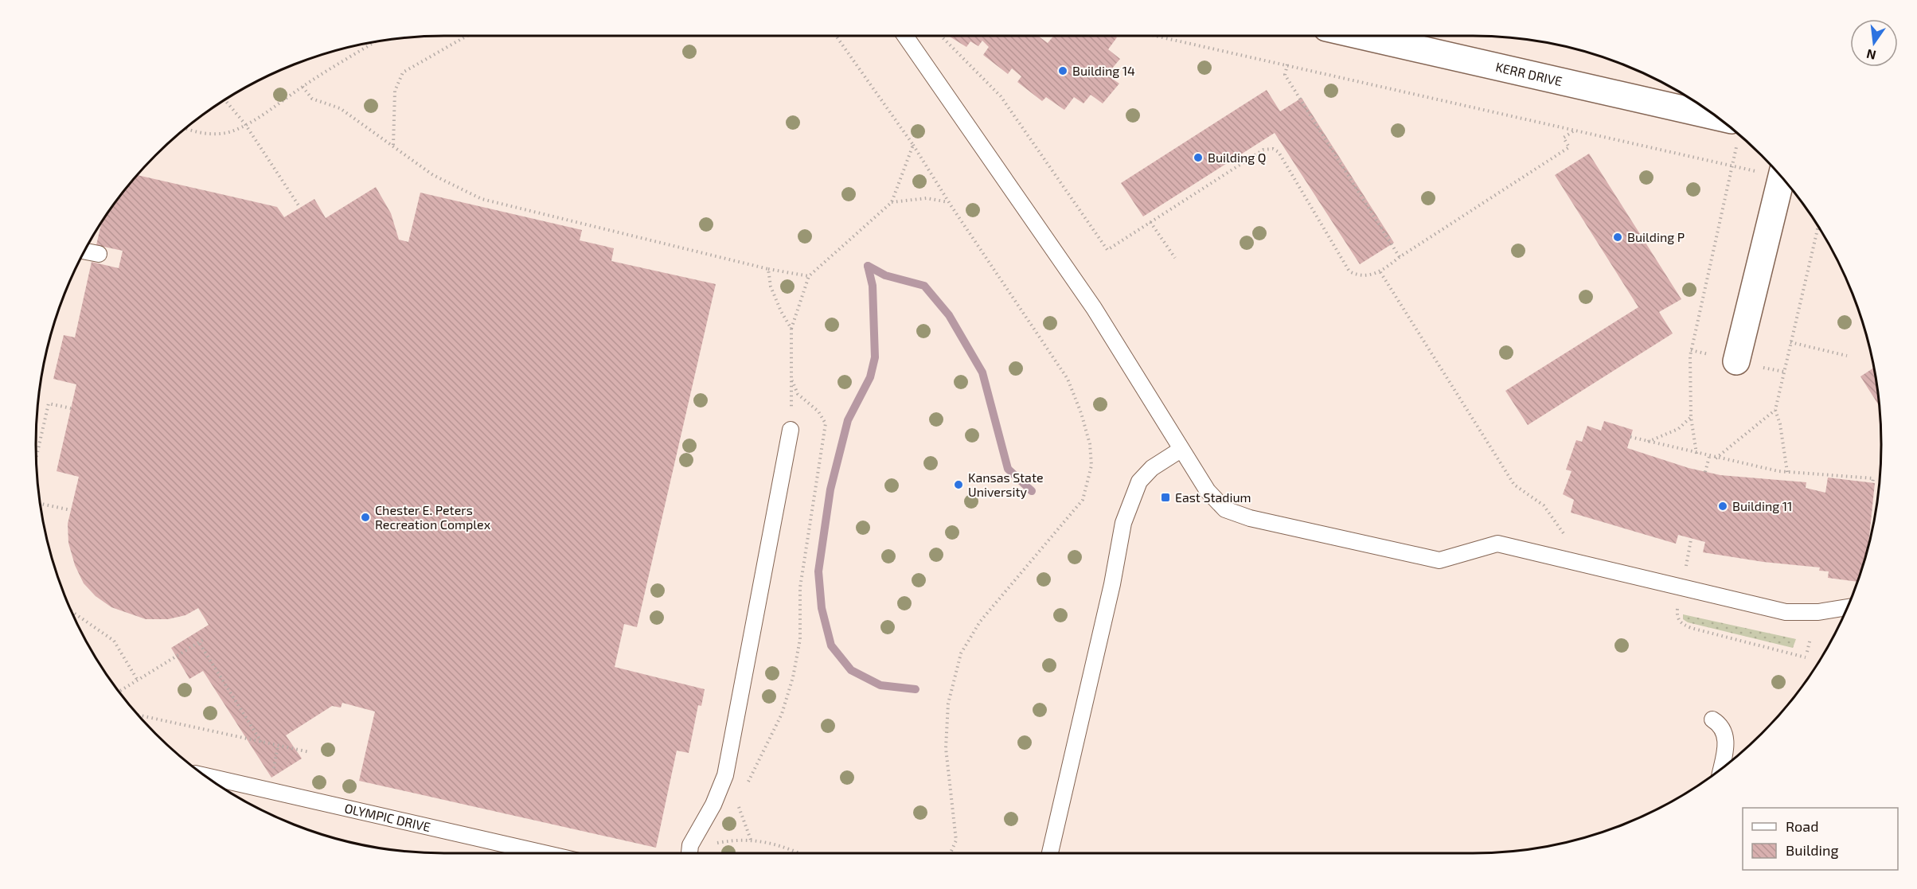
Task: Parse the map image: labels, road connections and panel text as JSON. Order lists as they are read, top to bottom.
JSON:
{
  "streets": {
    "street": ["KERR DRIVE"],
    "lane": ["OLYMPIC DRIVE"]
  },
  "places": {
    "other": [
      "Building 14",
      "Building Q",
      "Building P",
      "Kansas State University",
      "Building 11",
      "Chester E. Peters Recreation Complex"
    ],
    "transit": ["East Stadium"]
  },
  "legend": ["Road", "Building"],
  "north": "bottom"
}
